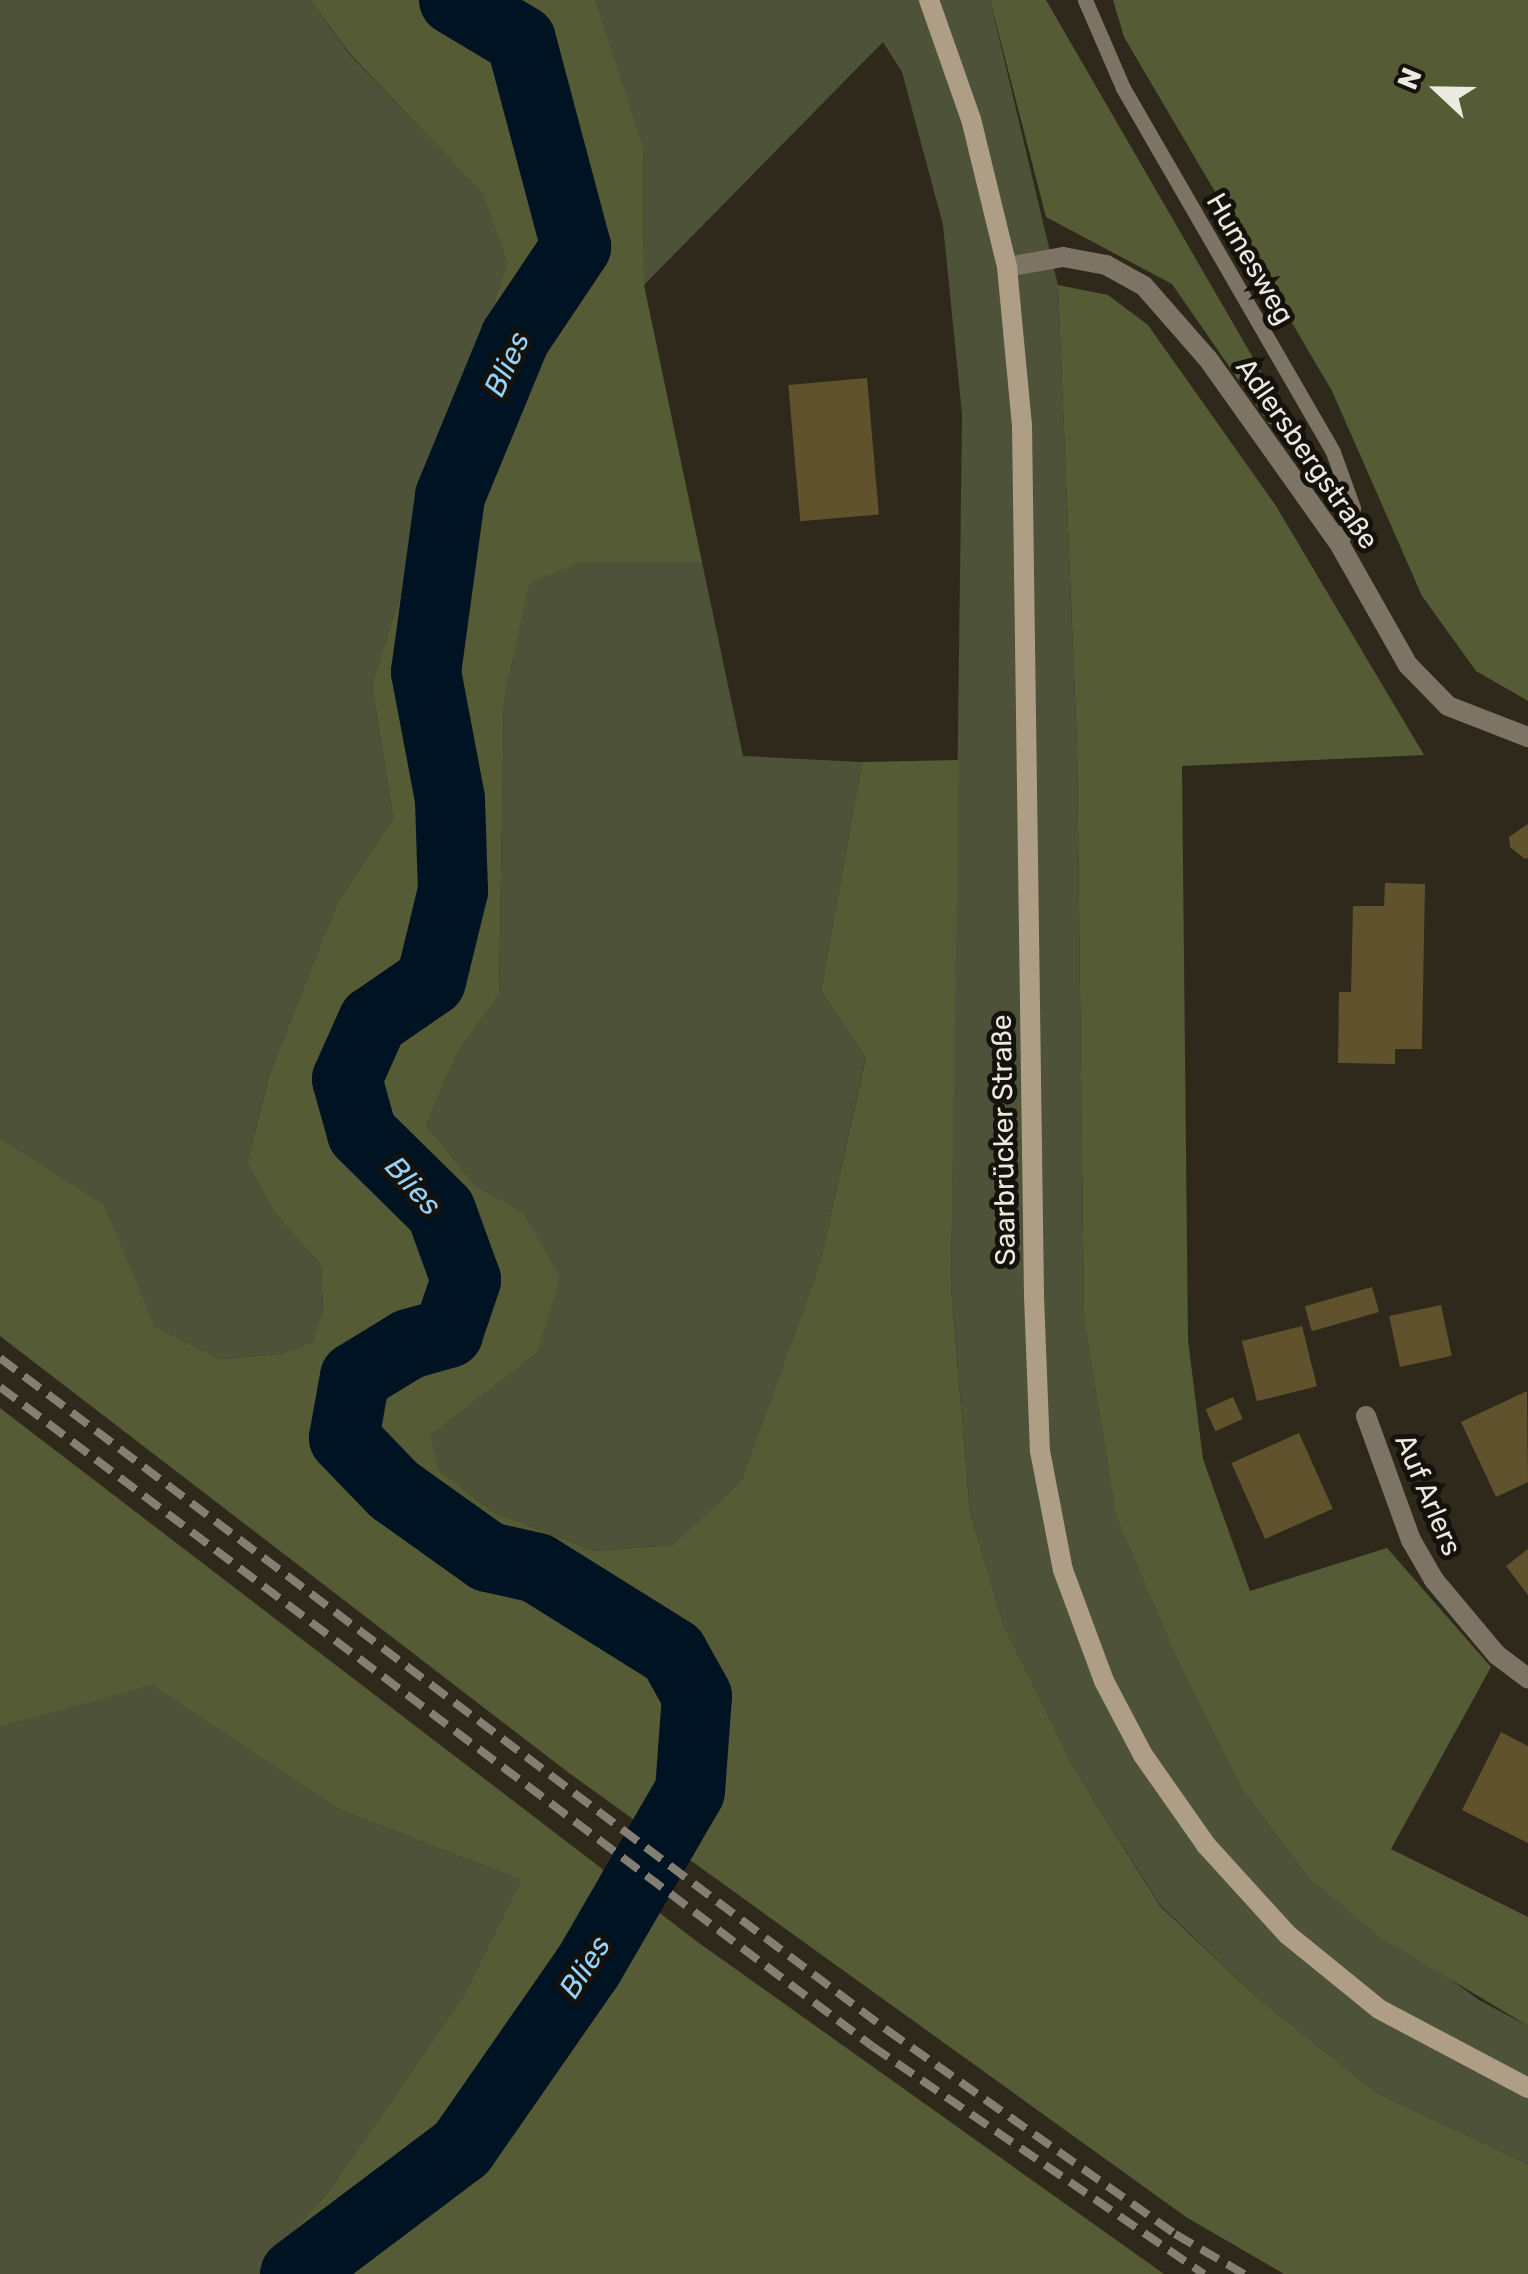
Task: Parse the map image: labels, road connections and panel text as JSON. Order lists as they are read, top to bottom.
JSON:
{
  "streets": {
    "main road": ["Saarbrücker Straße"],
    "street": ["Adlersbergstraße", "Auf Arlers"],
    "lane": ["Humesweg"]
  },
  "crossings": [
    ["Humesweg", "Adlersbergstraße"],
    ["Adlersbergstraße", "Saarbrücker Straße"]
  ],
  "water": ["Blies"],
  "north": "left"
}
